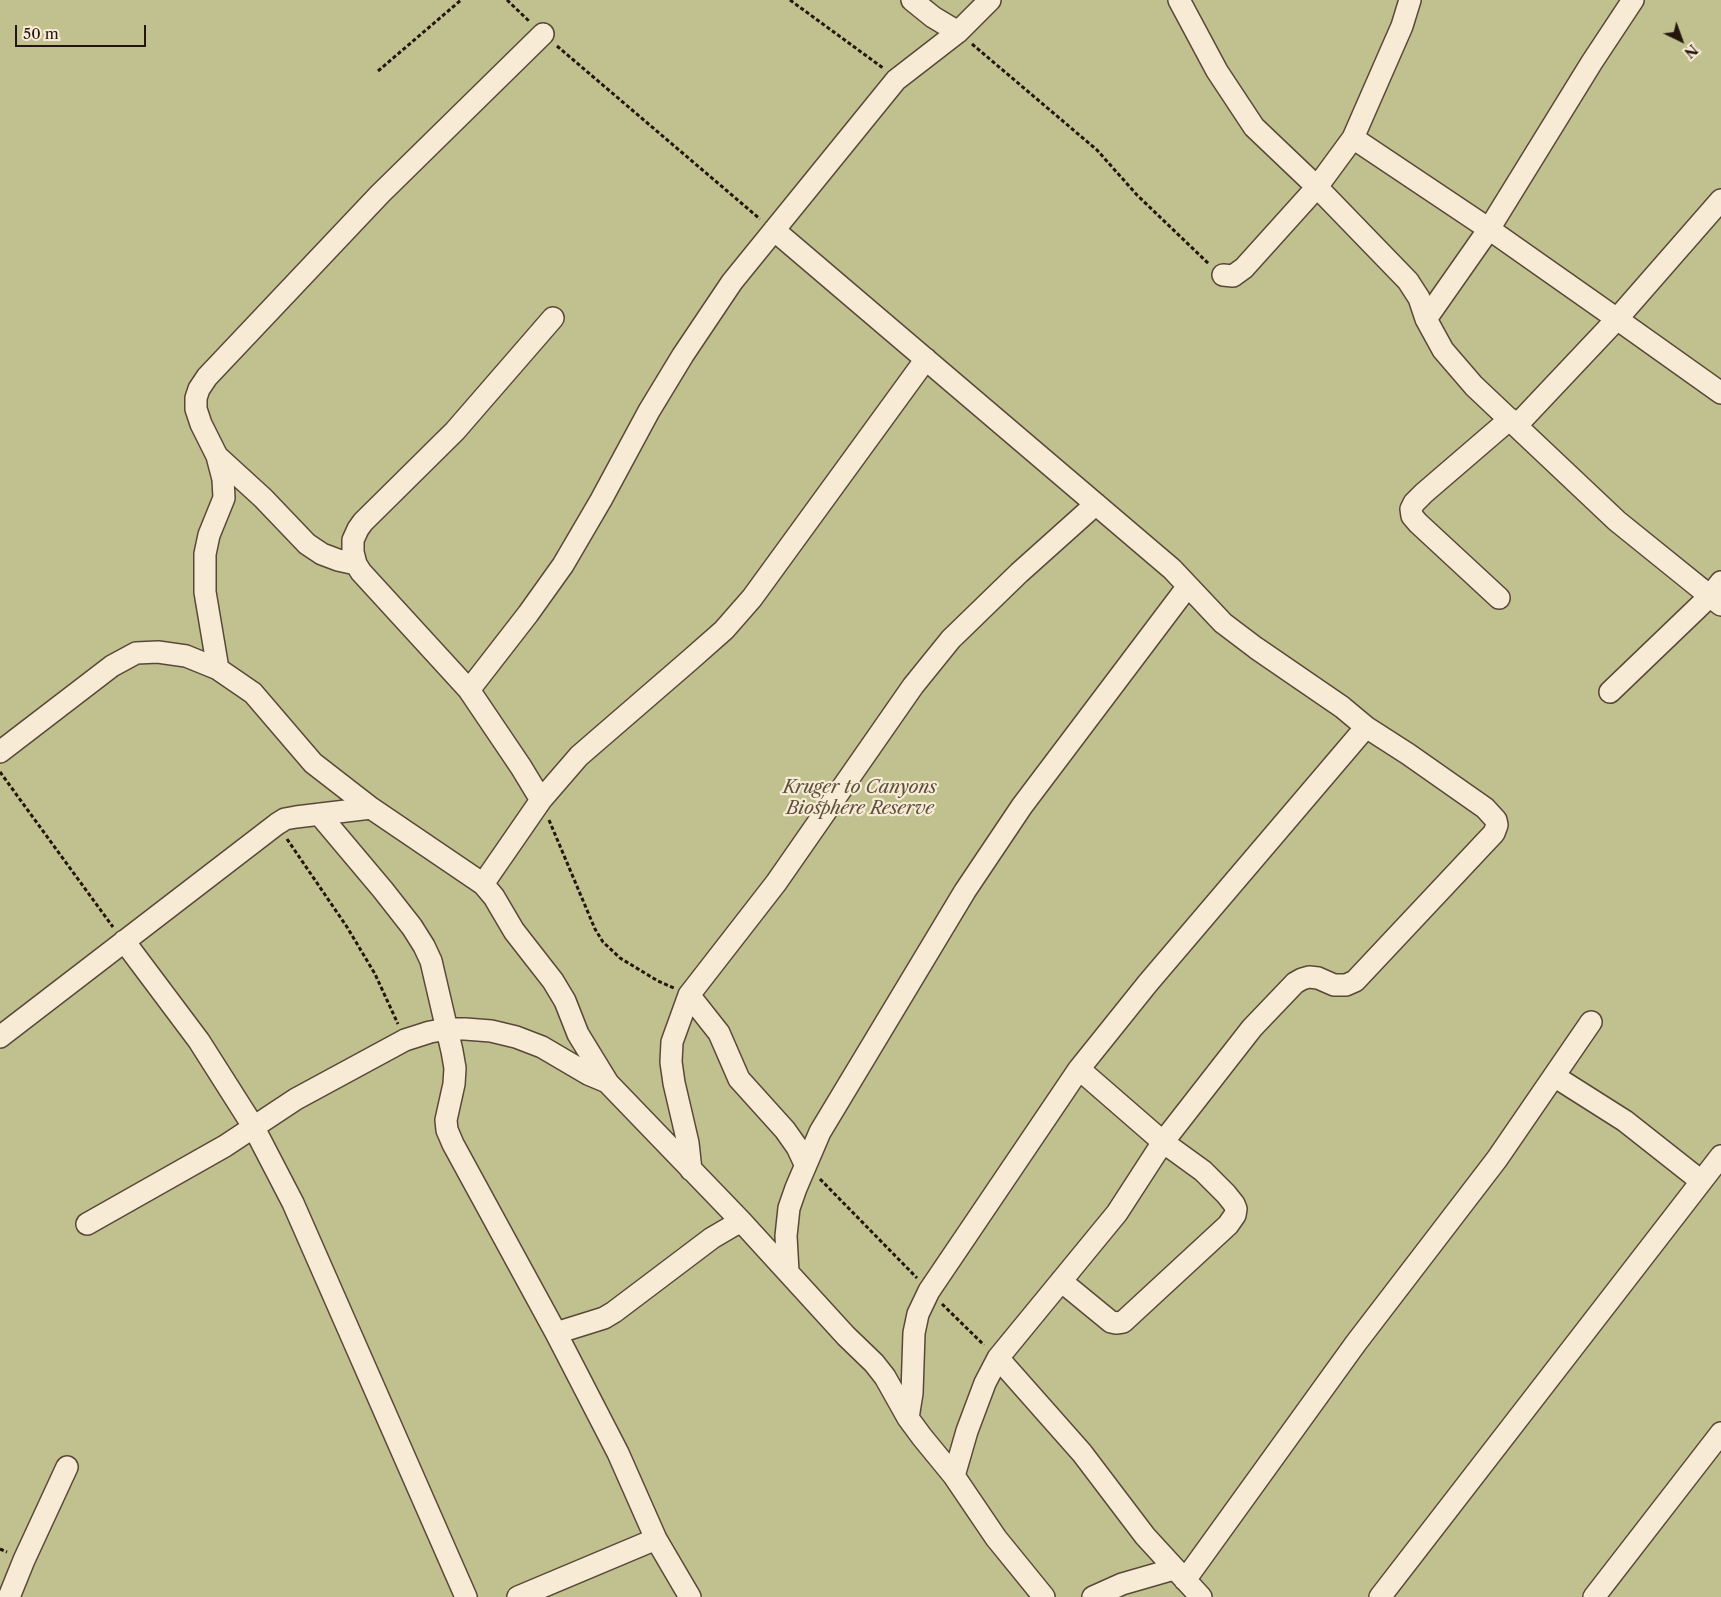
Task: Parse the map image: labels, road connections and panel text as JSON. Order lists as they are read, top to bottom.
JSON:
{
  "parks": ["Kruger to Canyons Biosphere Reserve"],
  "scale_bar": "50 m",
  "north": "bottom right"
}
